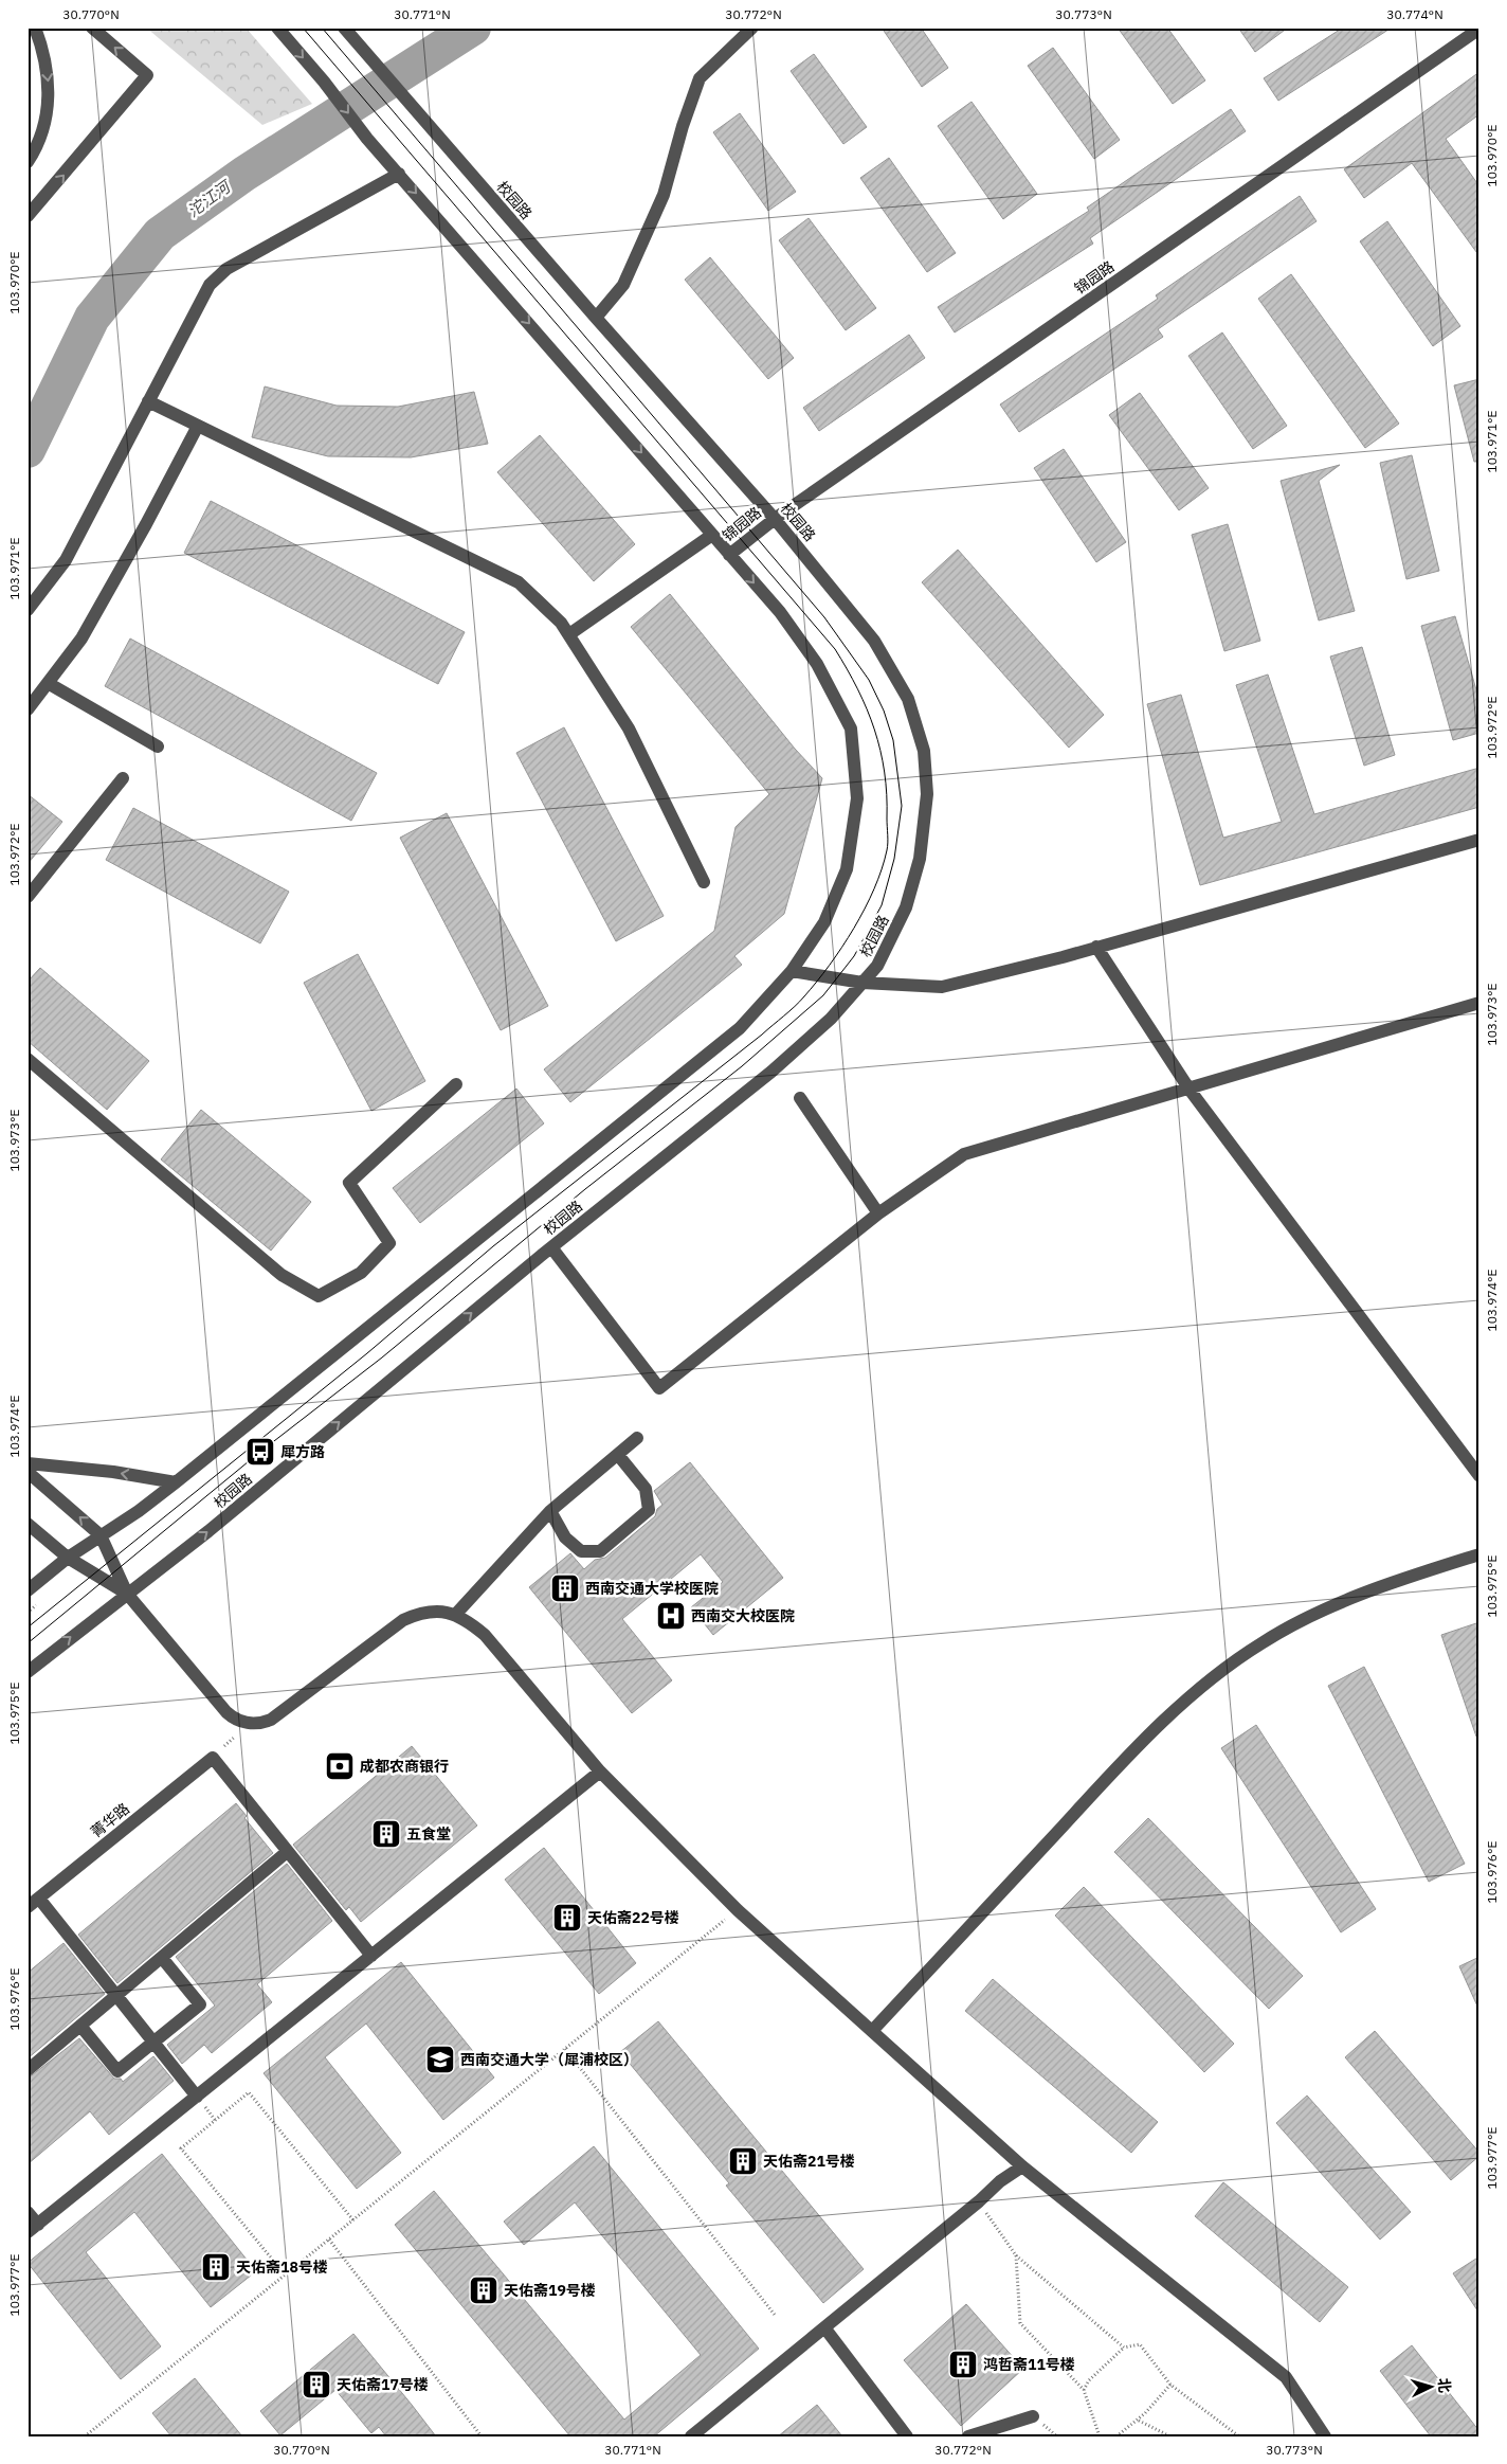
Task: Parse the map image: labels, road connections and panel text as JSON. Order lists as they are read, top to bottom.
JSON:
{
  "streets": {
    "street": ["校园路", "锦园路", "菁华路"]
  },
  "crossings": [
    ["校园路", "锦园路"]
  ],
  "water": ["沱江河"],
  "places": {
    "bus stop": ["犀方路"],
    "building": [
      "西南交通大学校医院",
      "五食堂",
      "天佑斋22号楼",
      "天佑斋21号楼",
      "天佑斋18号楼",
      "天佑斋19号楼",
      "鸿哲斋11号楼",
      "天佑斋17号楼"
    ],
    "hospital": ["西南交大校医院"],
    "bank": ["成都农商银行"],
    "school or university": ["西南交通大学（犀浦校区）"]
  },
  "north": "right",
  "coordinates": [
    "30.770°N",
    "30.771°N",
    "30.772°N",
    "30.773°N",
    "30.774°N",
    "103.970°E",
    "103.971°E",
    "103.972°E",
    "103.973°E",
    "103.974°E",
    "103.975°E",
    "103.976°E",
    "103.977°E"
  ]
}
